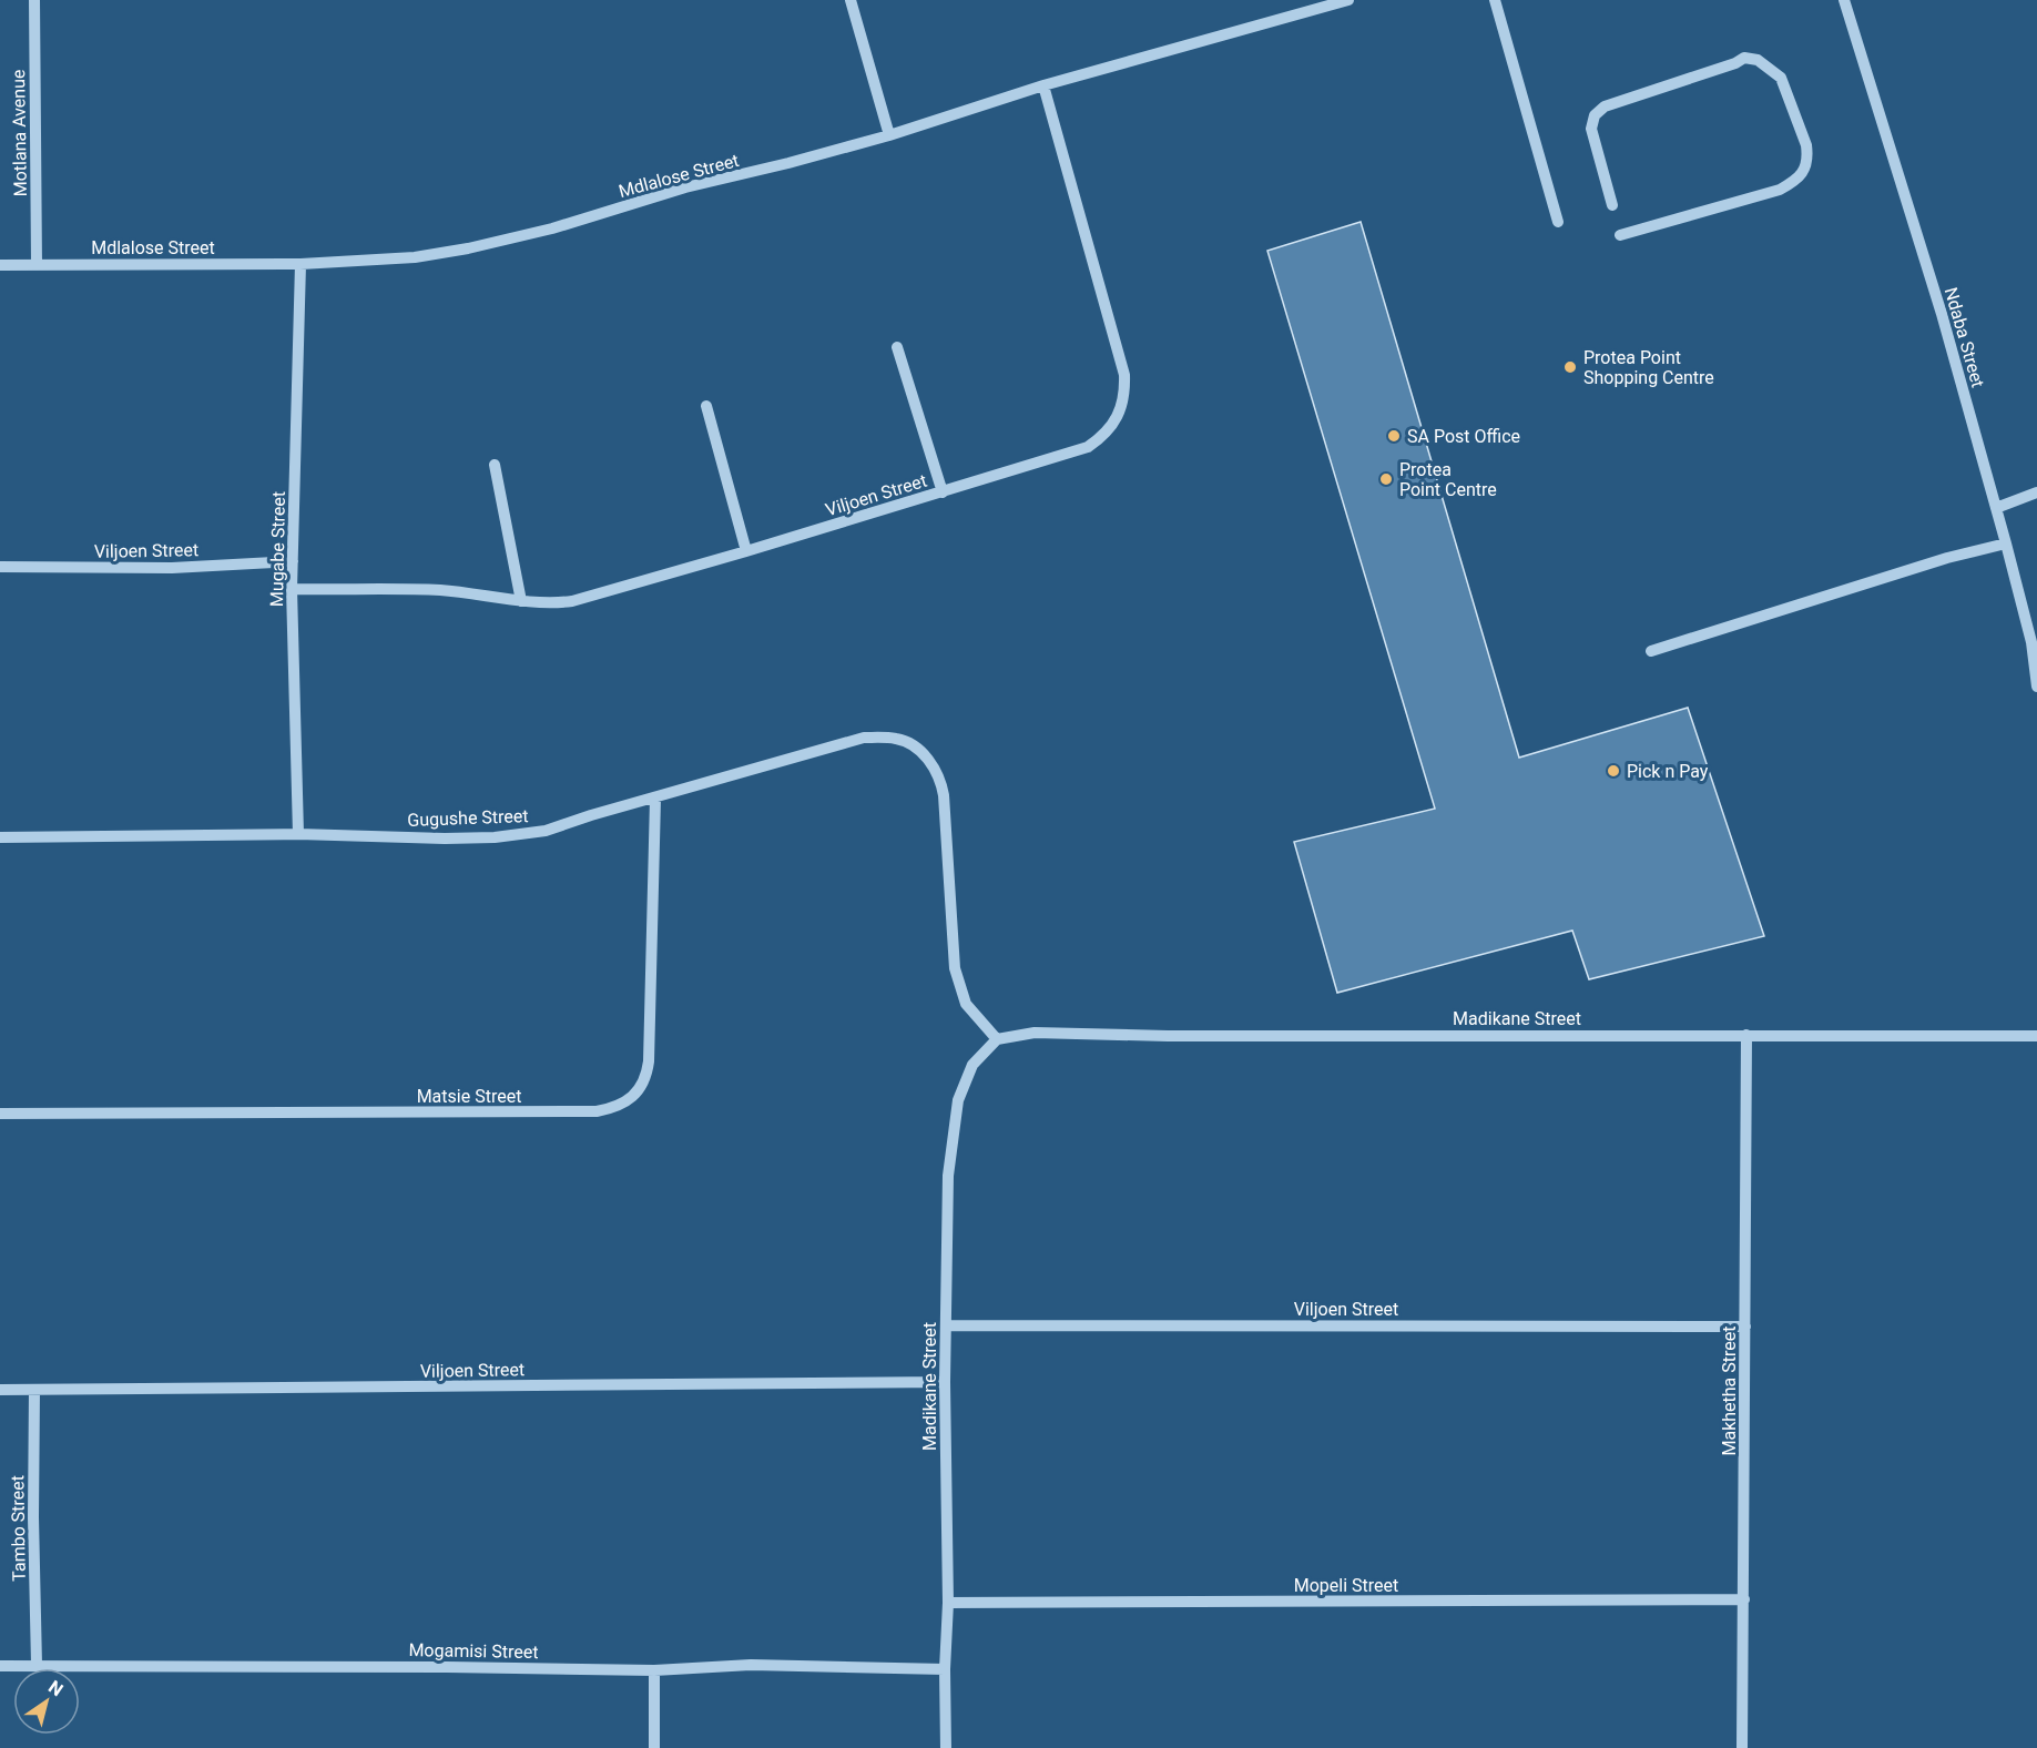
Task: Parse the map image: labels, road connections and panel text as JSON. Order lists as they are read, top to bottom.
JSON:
{
  "streets": {
    "street": [
      "Motlana Avenue",
      "Mdlalose Street",
      "Ndaba Street",
      "Viljoen Street",
      "Mugabe Street",
      "Gugushe Street",
      "Madikane Street",
      "Matsie Street",
      "Makhetha Street",
      "Tambo Street",
      "Mopeli Street",
      "Mogamisi Street"
    ]
  },
  "crossings": [
    ["Motlana Avenue", "Mdlalose Street"],
    ["Mdlalose Street", "Viljoen Street"],
    ["Mdlalose Street", "Mugabe Street"],
    ["Viljoen Street", "Mugabe Street"],
    ["Viljoen Street", "Madikane Street"],
    ["Viljoen Street", "Makhetha Street"],
    ["Viljoen Street", "Tambo Street"],
    ["Mugabe Street", "Gugushe Street"],
    ["Gugushe Street", "Madikane Street"],
    ["Gugushe Street", "Matsie Street"],
    ["Madikane Street", "Makhetha Street"],
    ["Madikane Street", "Mopeli Street"],
    ["Madikane Street", "Mogamisi Street"],
    ["Makhetha Street", "Mopeli Street"],
    ["Tambo Street", "Mogamisi Street"]
  ],
  "places": [
    "Protea Point Shopping Centre",
    "SA Post Office",
    "Protea Point Centre",
    "Pick n Pay"
  ],
  "north": "top right"
}
